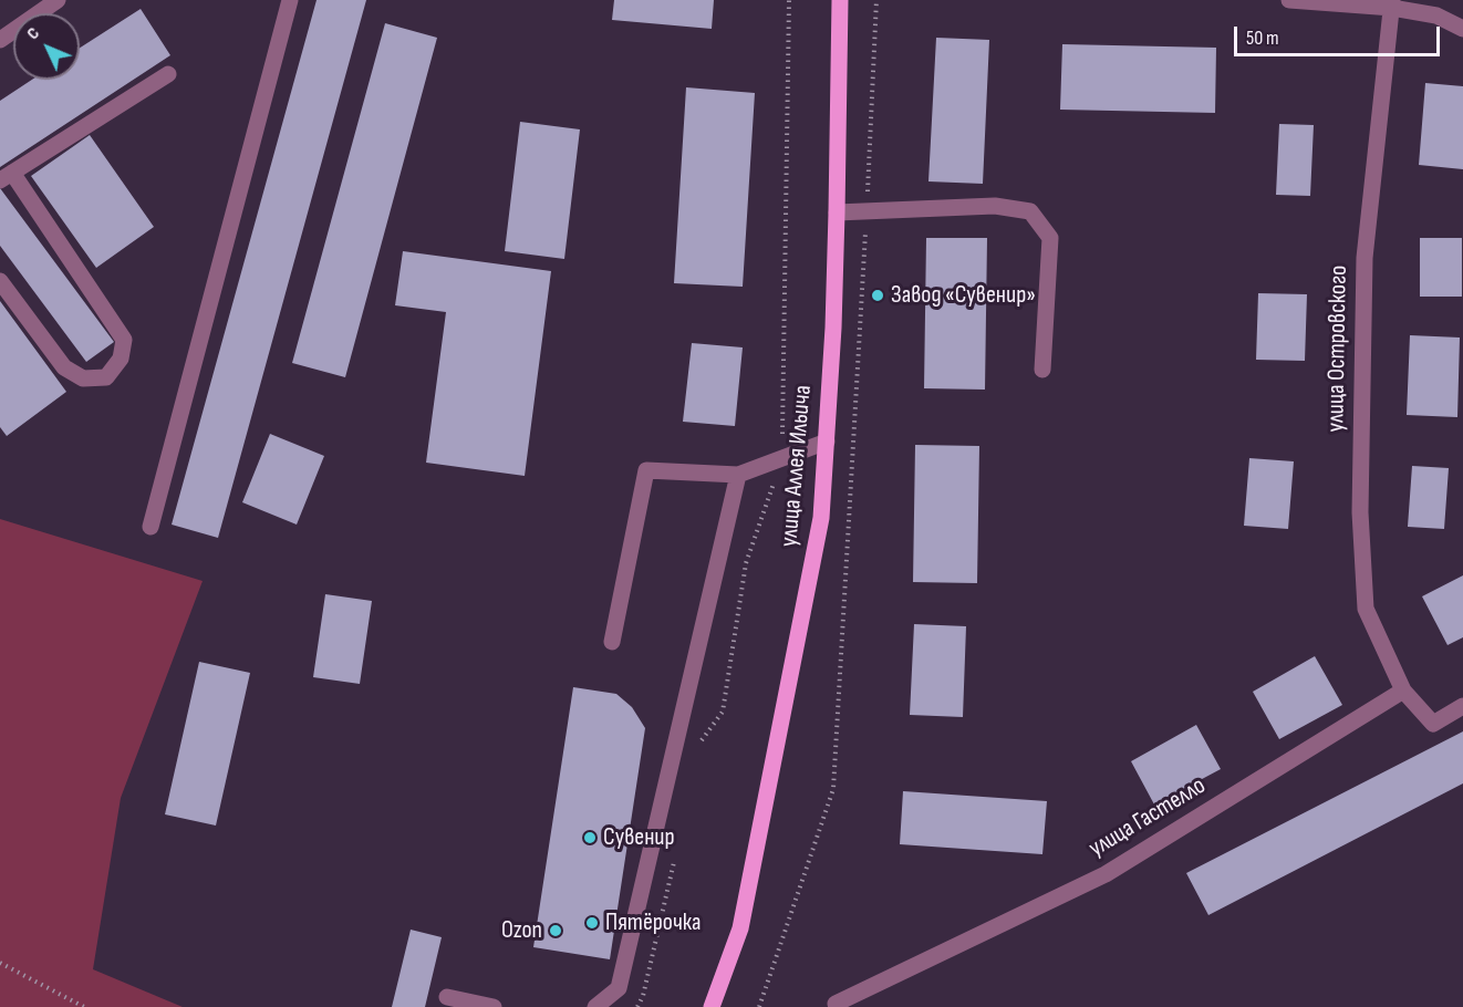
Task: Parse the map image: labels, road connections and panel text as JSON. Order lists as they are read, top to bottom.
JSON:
{
  "streets": {
    "main road": ["улица Аллея Ильича"],
    "street": ["улица Островского", "улица Гастелло"]
  },
  "crossings": [
    ["улица Островского", "улица Гастелло"]
  ],
  "places": [
    "Завод «Сувенир»",
    "Сувенир",
    "Пятёрочка",
    "Ozon"
  ],
  "scale_bar": "50 m",
  "north": "top left"
}
